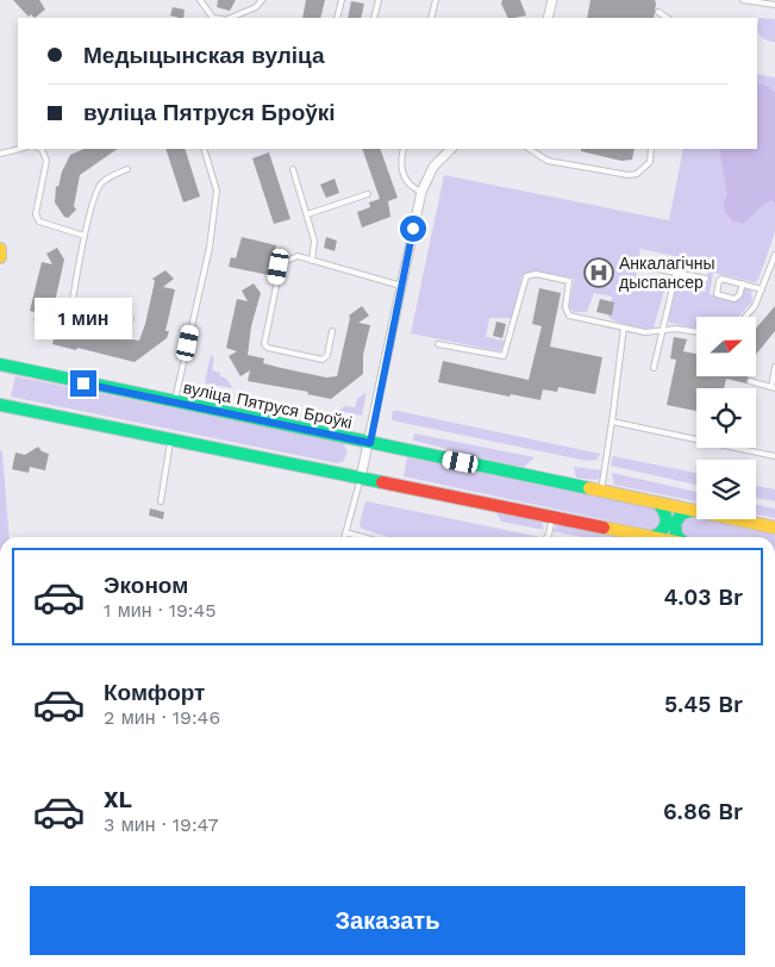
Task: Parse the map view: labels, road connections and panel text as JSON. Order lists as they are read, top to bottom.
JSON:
{
  "streets": {
    "main road": ["вуліца Пятруся Броўкі"]
  },
  "places": {
    "hospital": ["Анкалагічны дыспансер"]
  },
  "north": "right",
  "page": {
    "banner": ["Медыцынская вуліца", "вуліца Пятруся Броўкі"],
    "bubble": "1 мин",
    "list": [
      {
        "name": "Эконом",
        "note": "1 мин · 19:45",
        "value": "4.03 Br"
      },
      {
        "name": "Комфорт",
        "note": "2 мин · 19:46",
        "value": "5.45 Br"
      },
      {
        "name": "XL",
        "note": "3 мин · 19:47",
        "value": "6.86 Br"
      }
    ],
    "buttons": "Заказать"
  }
}
